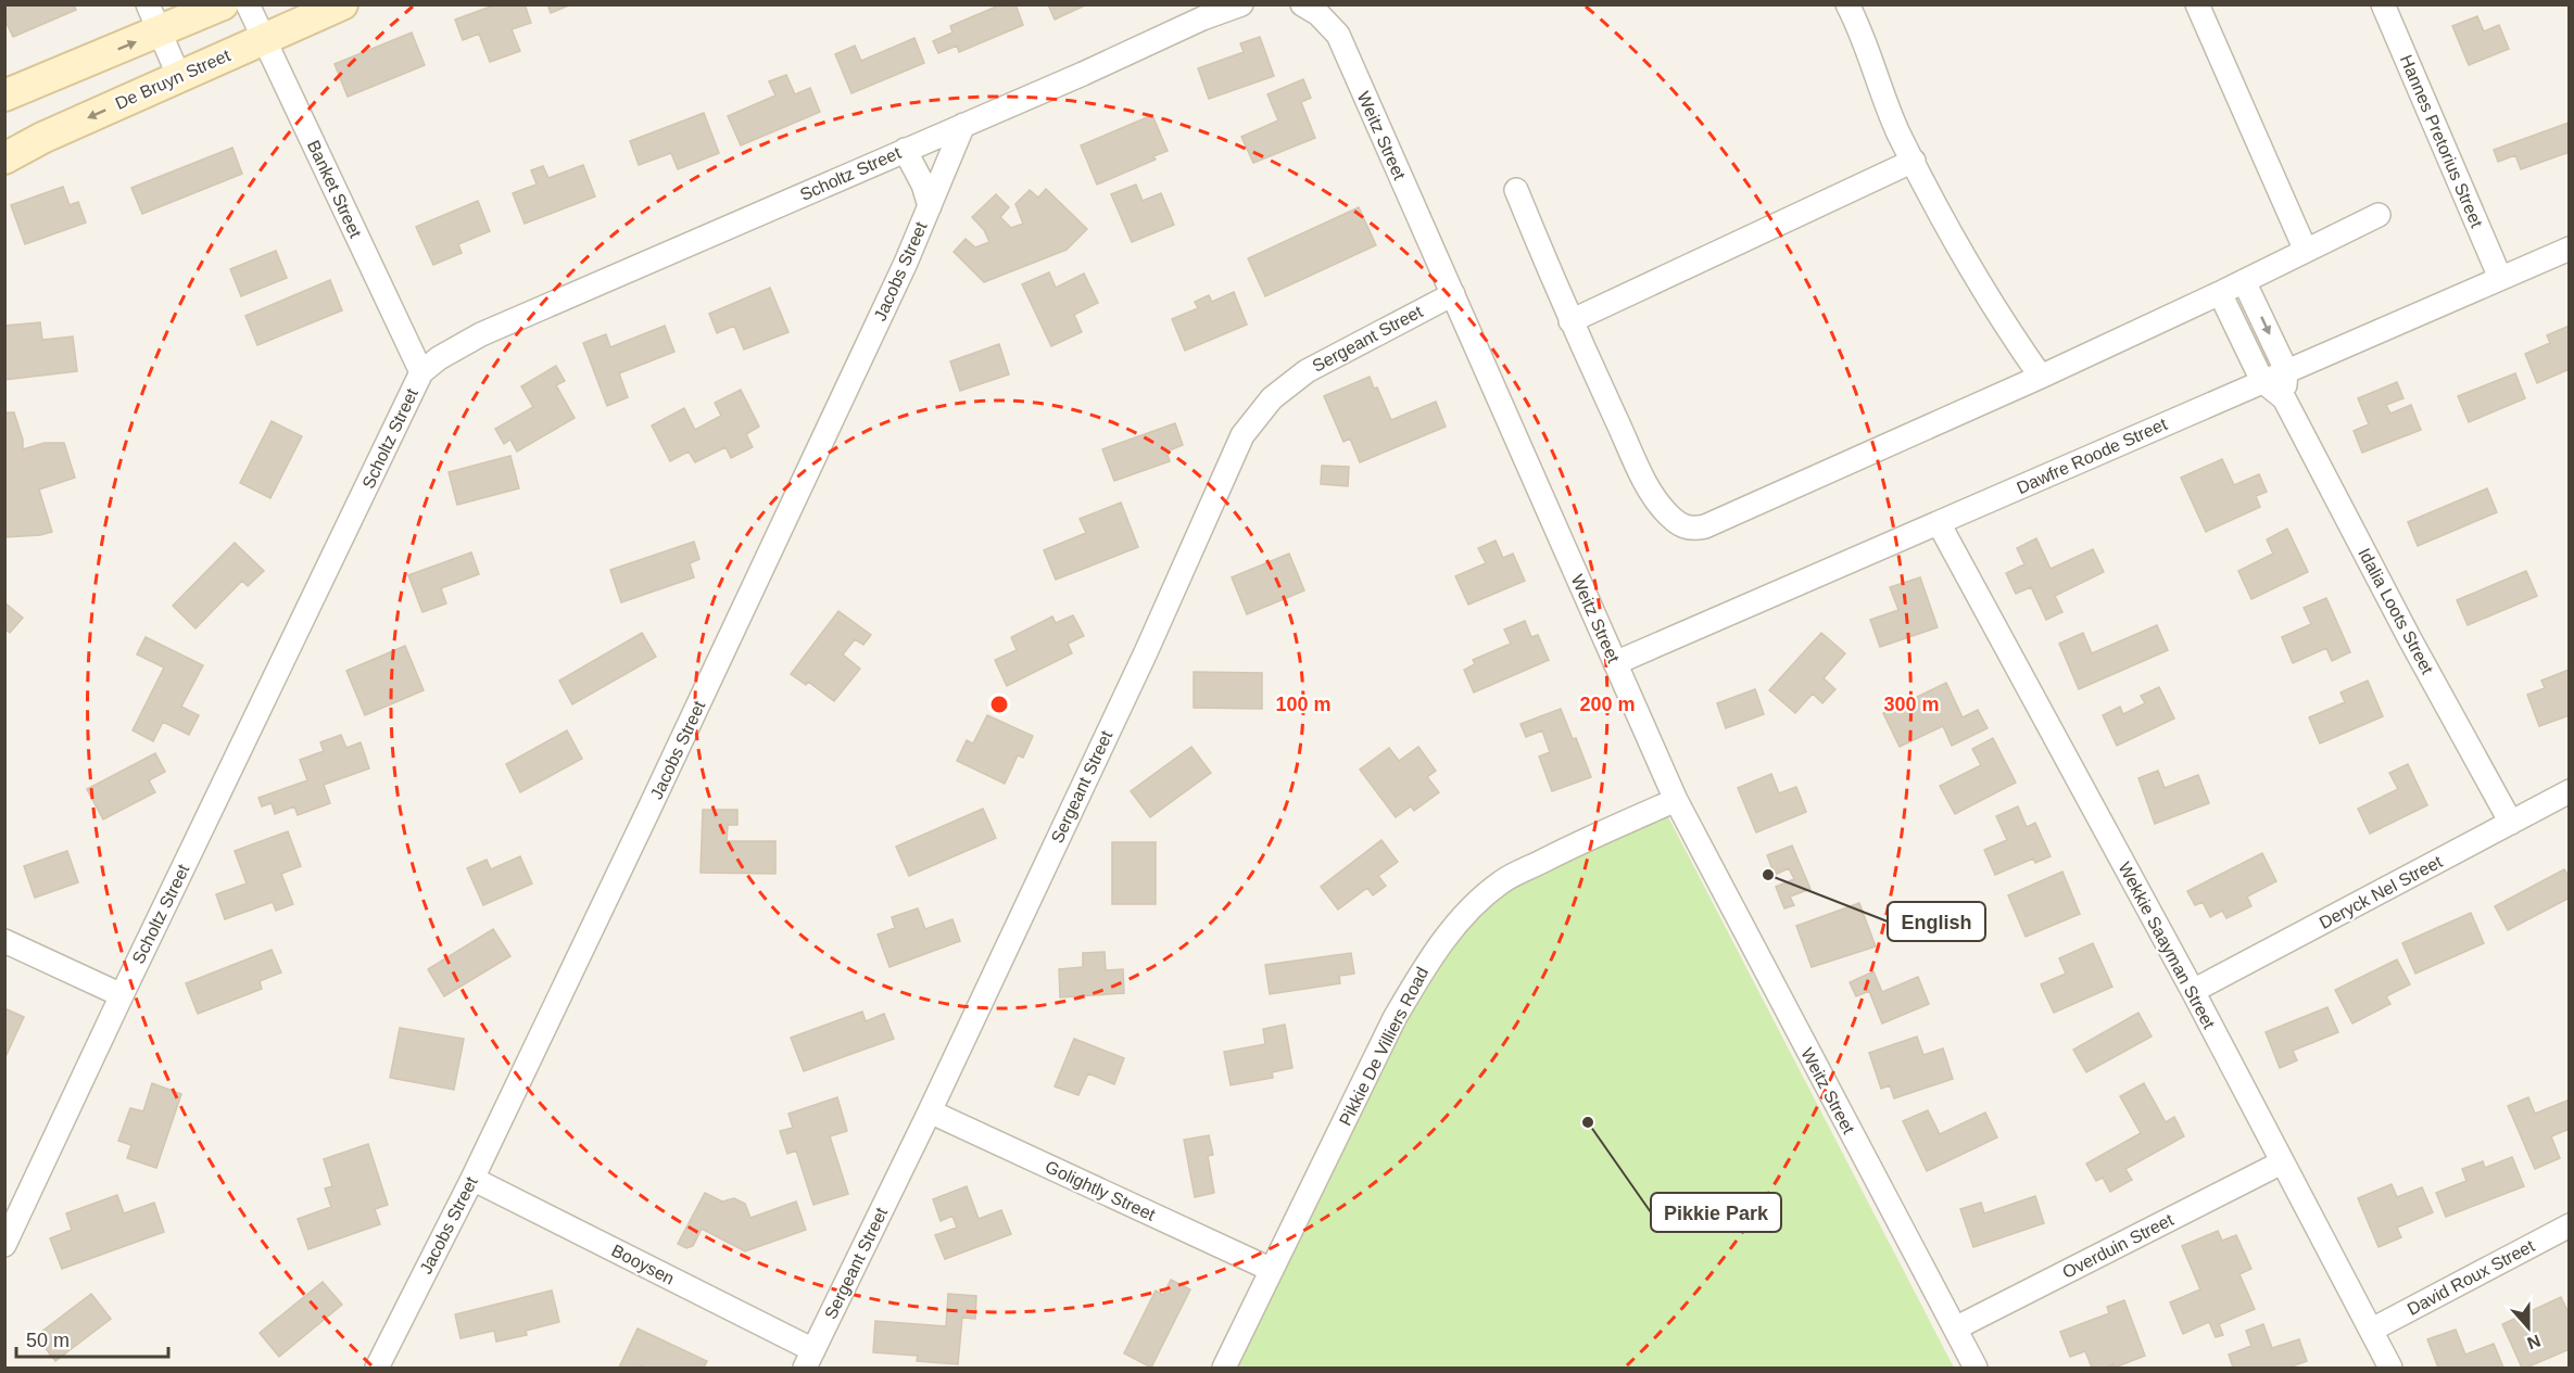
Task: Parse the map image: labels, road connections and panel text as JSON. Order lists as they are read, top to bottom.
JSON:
{
  "streets": {
    "street": [
      "De Bruyn Street",
      "Weitz Street",
      "Hannes Pretorius Street",
      "Scholtz Street",
      "Banket Street",
      "Jacobs Street",
      "Sergeant Street",
      "Dawfre Roode Street",
      "Idalia Loots Street",
      "Deryck Nel Street",
      "Wekkie Saayman Street",
      "Pikkie De Villiers Road",
      "Golightly Street",
      "Overduin Street",
      "Booysen",
      "David Roux Street"
    ]
  },
  "crossings": [
    ["De Bruyn Street", "Banket Street"],
    ["Weitz Street", "Sergeant Street"],
    ["Weitz Street", "Dawfre Roode Street"],
    ["Weitz Street", "Pikkie De Villiers Road"],
    ["Weitz Street", "Overduin Street"],
    ["Hannes Pretorius Street", "Dawfre Roode Street"],
    ["Scholtz Street", "Banket Street"],
    ["Scholtz Street", "Jacobs Street"],
    ["Jacobs Street", "Booysen"],
    ["Sergeant Street", "Golightly Street"],
    ["Sergeant Street", "Booysen"],
    ["Dawfre Roode Street", "Idalia Loots Street"],
    ["Dawfre Roode Street", "Wekkie Saayman Street"],
    ["Idalia Loots Street", "Deryck Nel Street"],
    ["Deryck Nel Street", "Wekkie Saayman Street"],
    ["Wekkie Saayman Street", "Overduin Street"],
    ["Wekkie Saayman Street", "David Roux Street"],
    ["Pikkie De Villiers Road", "Golightly Street"]
  ],
  "places": ["English", "Pikkie Park"],
  "scale_bar": "50 m",
  "north": "bottom",
  "rings": ["100 m", "200 m", "300 m"]
}
